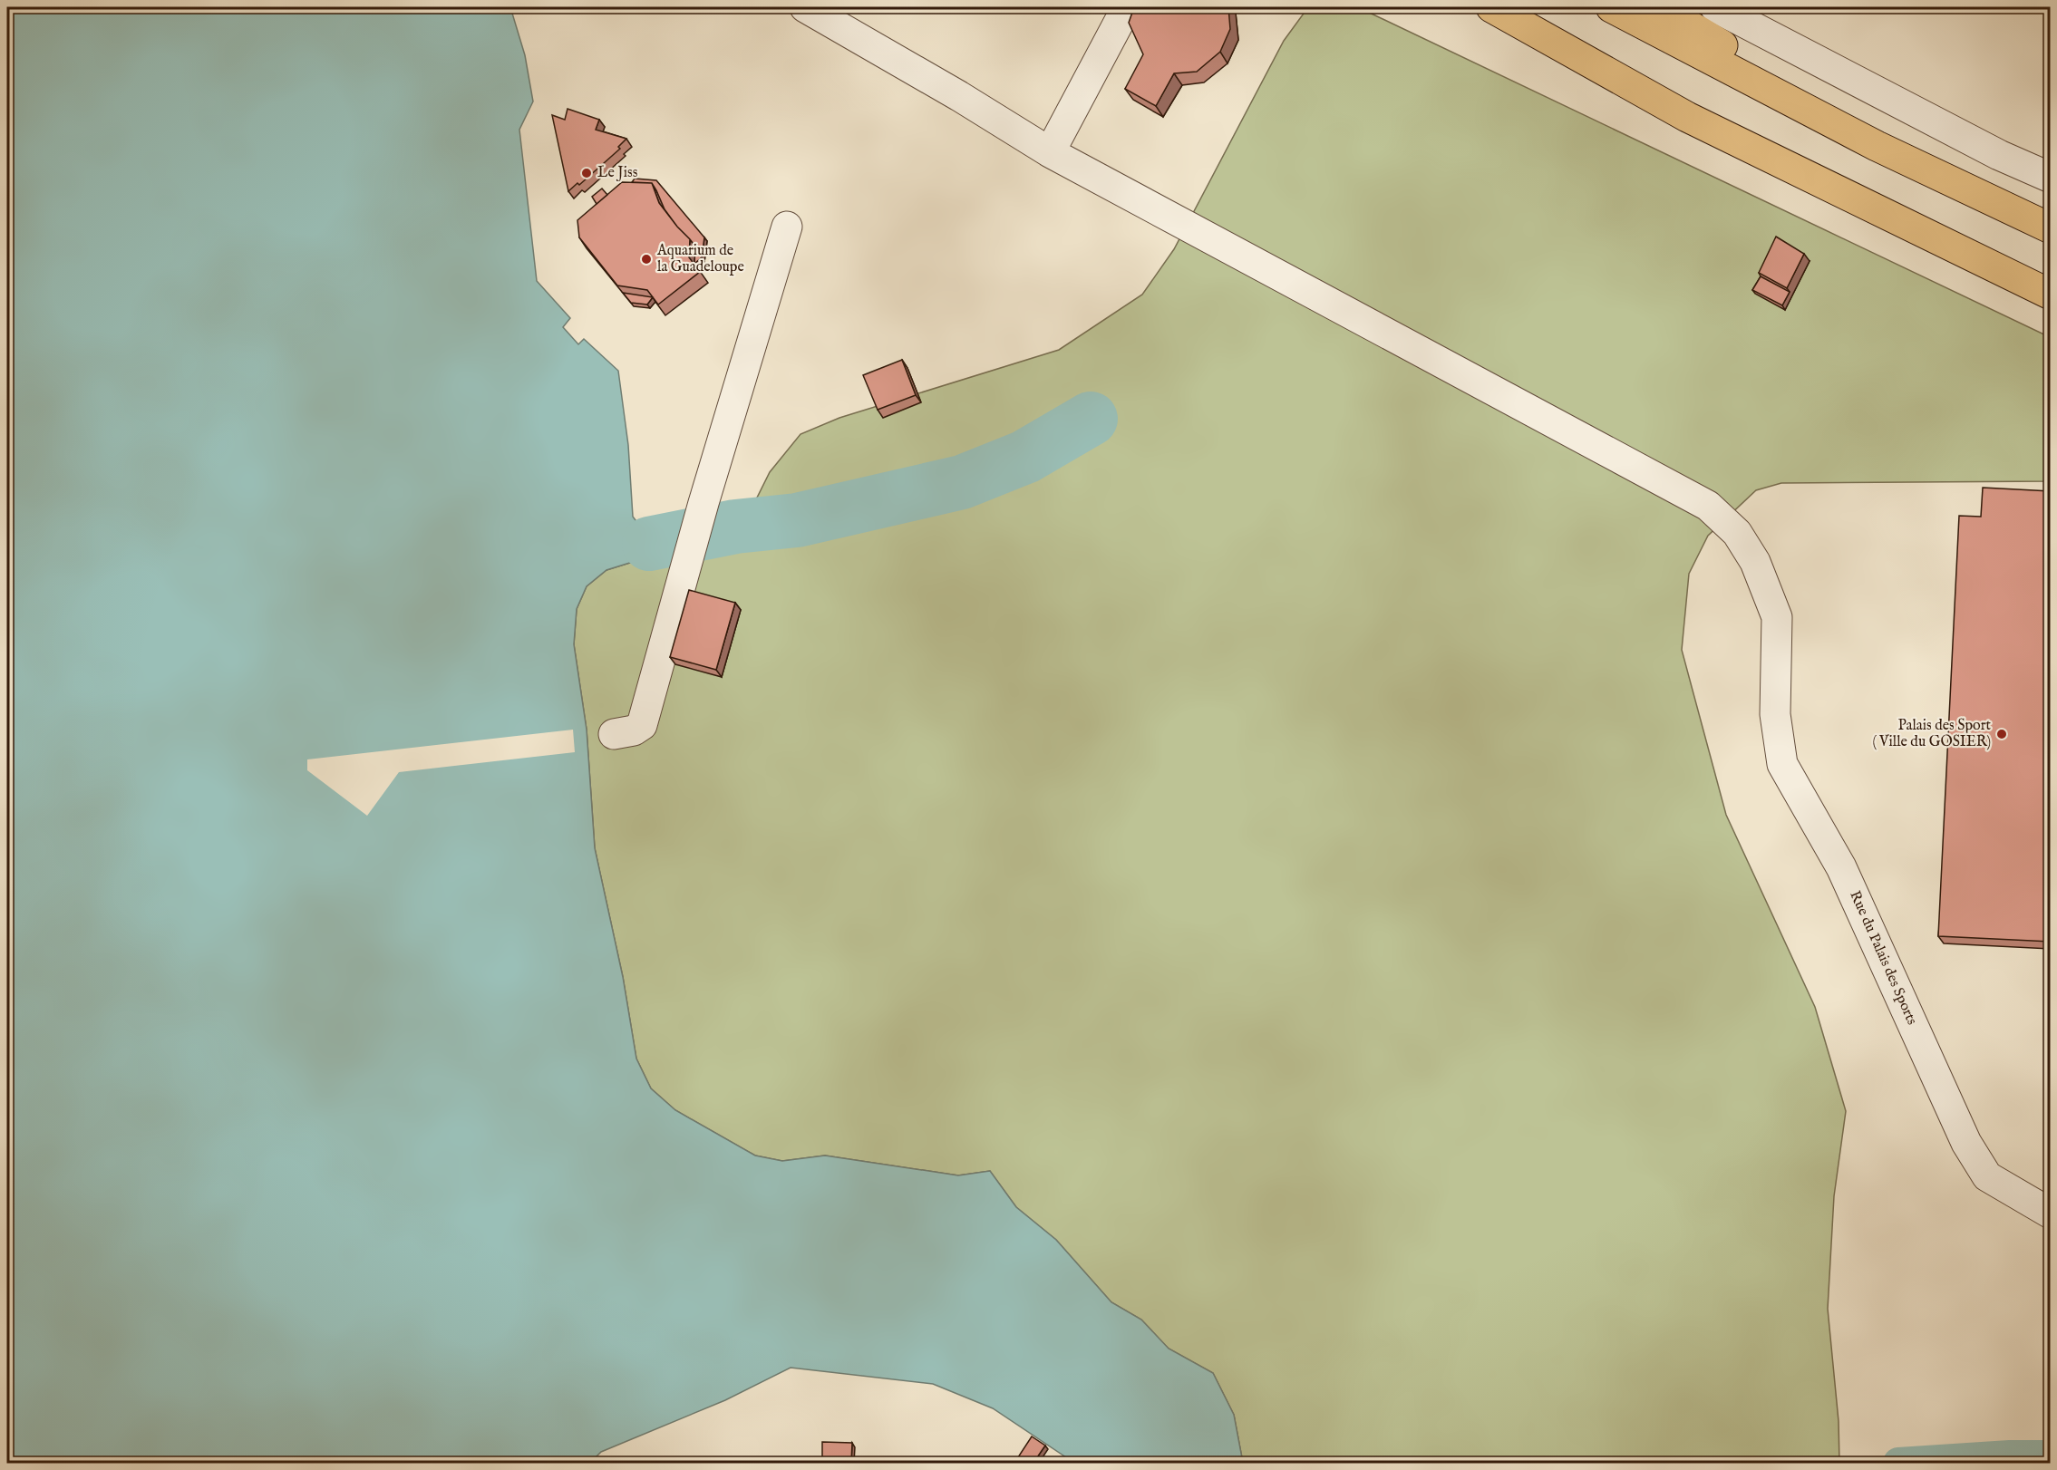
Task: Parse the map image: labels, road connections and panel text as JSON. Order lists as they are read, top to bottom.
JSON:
{
  "streets": {
    "street": ["Rue du Palais des Sports"]
  },
  "places": ["Le Jiss", "Aquarium de la Guadeloupe", "Palais des Sport ( Ville du GOSIER)"]
}
